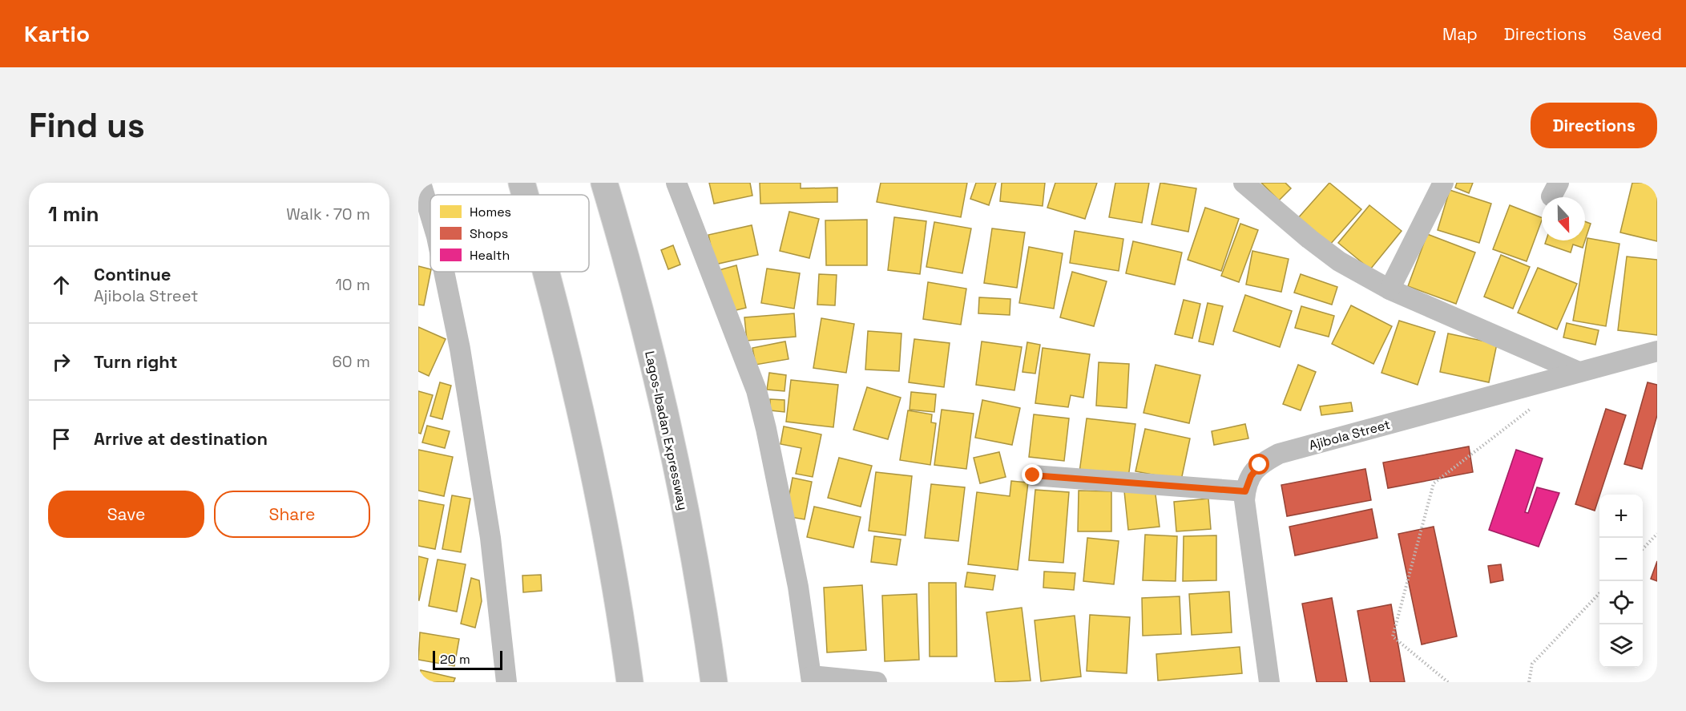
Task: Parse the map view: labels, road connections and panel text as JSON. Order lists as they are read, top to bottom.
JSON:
{
  "streets": {
    "highway": ["Lagos-Ibadan Expressway"],
    "street": ["Ajibola Street"]
  },
  "legend": ["Homes", "Shops", "Health"],
  "scale_bar": "20 m",
  "north": "bottom",
  "page": {
    "header": "Kartio",
    "nav": ["Map", "Directions", "Saved"],
    "buttons": [
      "Directions",
      ["Save", "Share"]
    ],
    "title": "Find us",
    "heading": ["1 min", "Walk · 70 m"],
    "list": [
      ["Continue", "Ajibola Street", "10 m"],
      ["Turn right", "60 m"],
      "Arrive at destination"
    ],
    "map_buttons": ["+", "−"],
    "scale": "20 m"
  }
}
